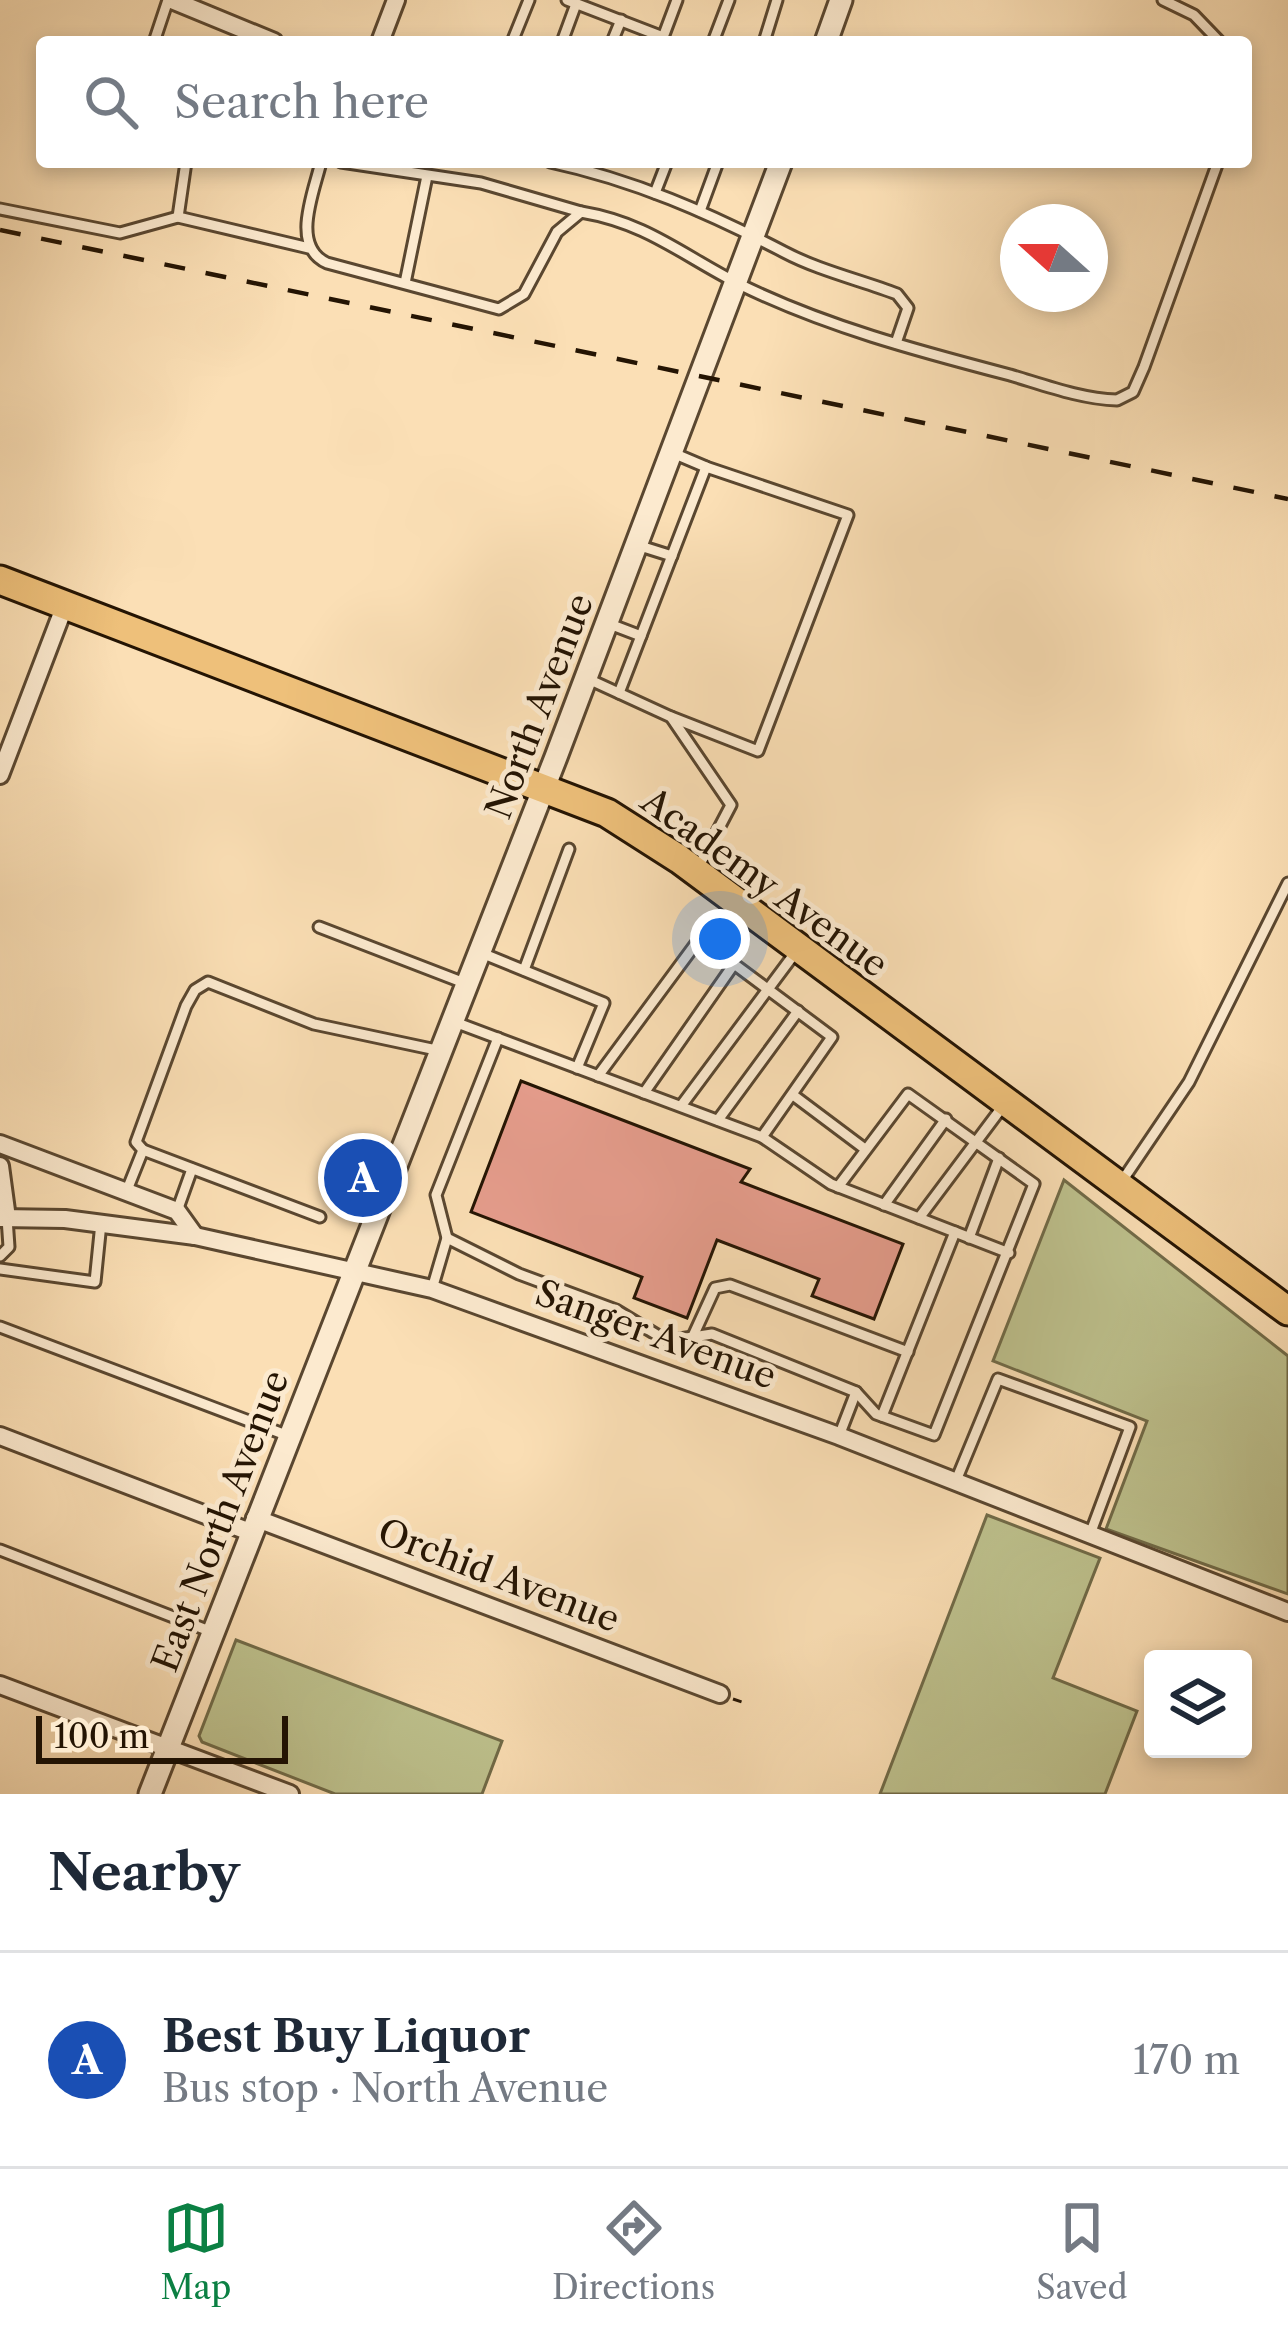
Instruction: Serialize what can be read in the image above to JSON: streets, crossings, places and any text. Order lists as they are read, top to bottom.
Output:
{
  "streets": {
    "main road": ["Academy Avenue"],
    "street": [
      "North Avenue",
      "Sanger Avenue",
      "East North Avenue",
      "Orchid Avenue"
    ]
  },
  "crossings": [
    ["North Avenue", "Academy Avenue"],
    ["North Avenue", "Sanger Avenue"],
    ["North Avenue", "East North Avenue"],
    ["Sanger Avenue", "East North Avenue"],
    ["East North Avenue", "Orchid Avenue"]
  ],
  "scale_bar": "100 m",
  "north": "left",
  "page": {
    "search": "Search here",
    "pins": "A",
    "scale": "100 m",
    "heading": "Nearby",
    "list": [
      {
        "mark": "A",
        "name": "Best Buy Liquor",
        "note": "Bus stop · North Avenue",
        "value": "170 m"
      }
    ],
    "nav": ["Map", "Directions", "Saved"]
  }
}
